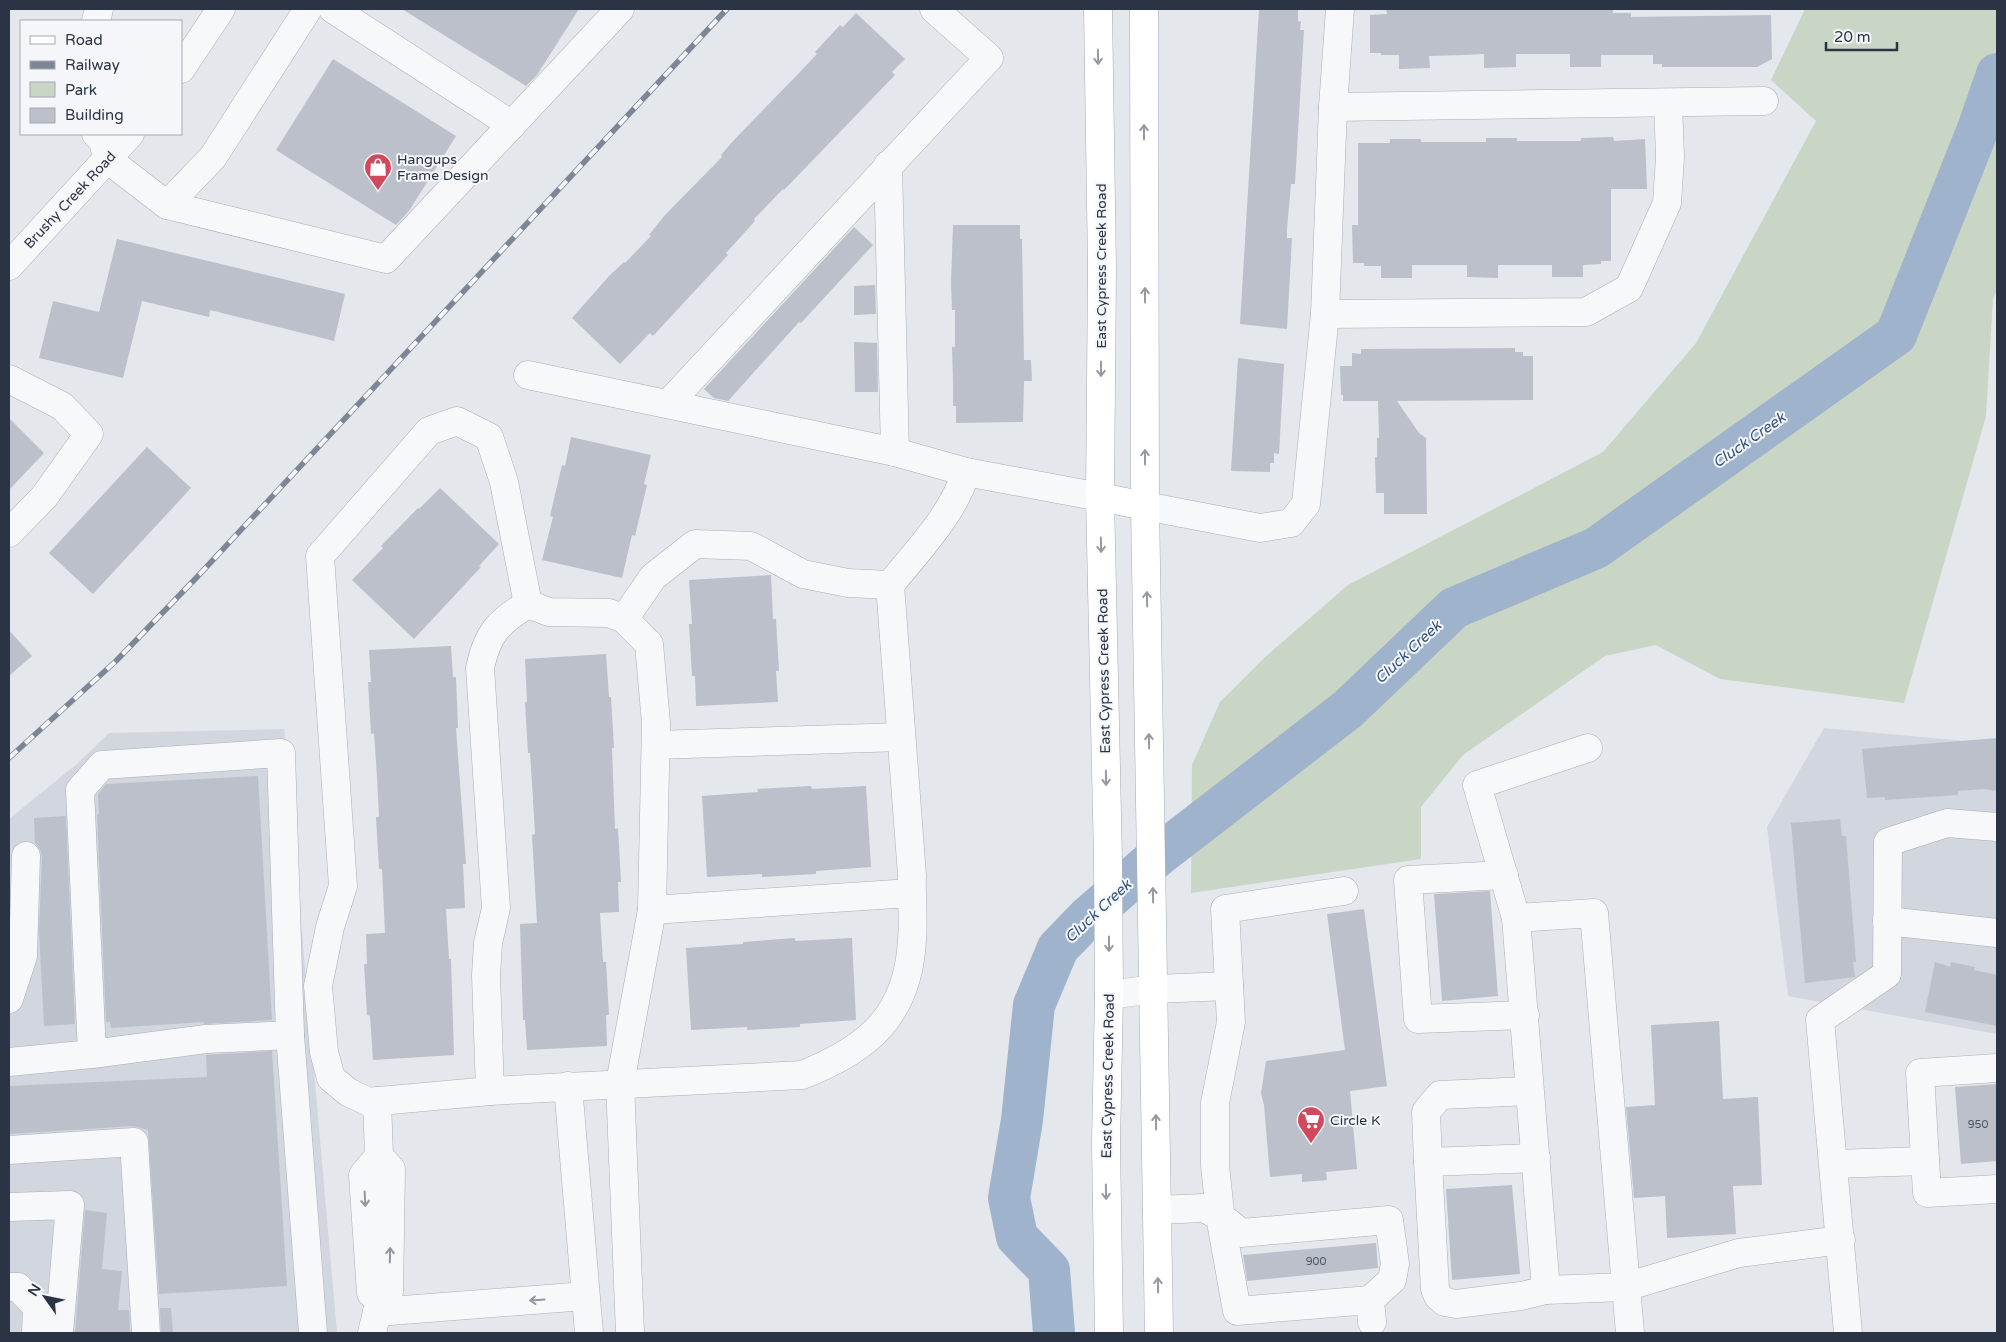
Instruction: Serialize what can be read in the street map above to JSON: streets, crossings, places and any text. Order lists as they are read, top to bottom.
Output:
{
  "streets": {
    "main road": ["East Cypress Creek Road"],
    "street": ["Brushy Creek Road"]
  },
  "water": ["Cluck Creek"],
  "places": {
    "shop": ["Hangups Frame Design"],
    "supermarket": ["Circle K"]
  },
  "house_numbers": ["950", "900"],
  "legend": [
    "Road",
    "Railway",
    "Park",
    "Building"
  ],
  "scale_bar": "20 m",
  "north": "top left"
}
